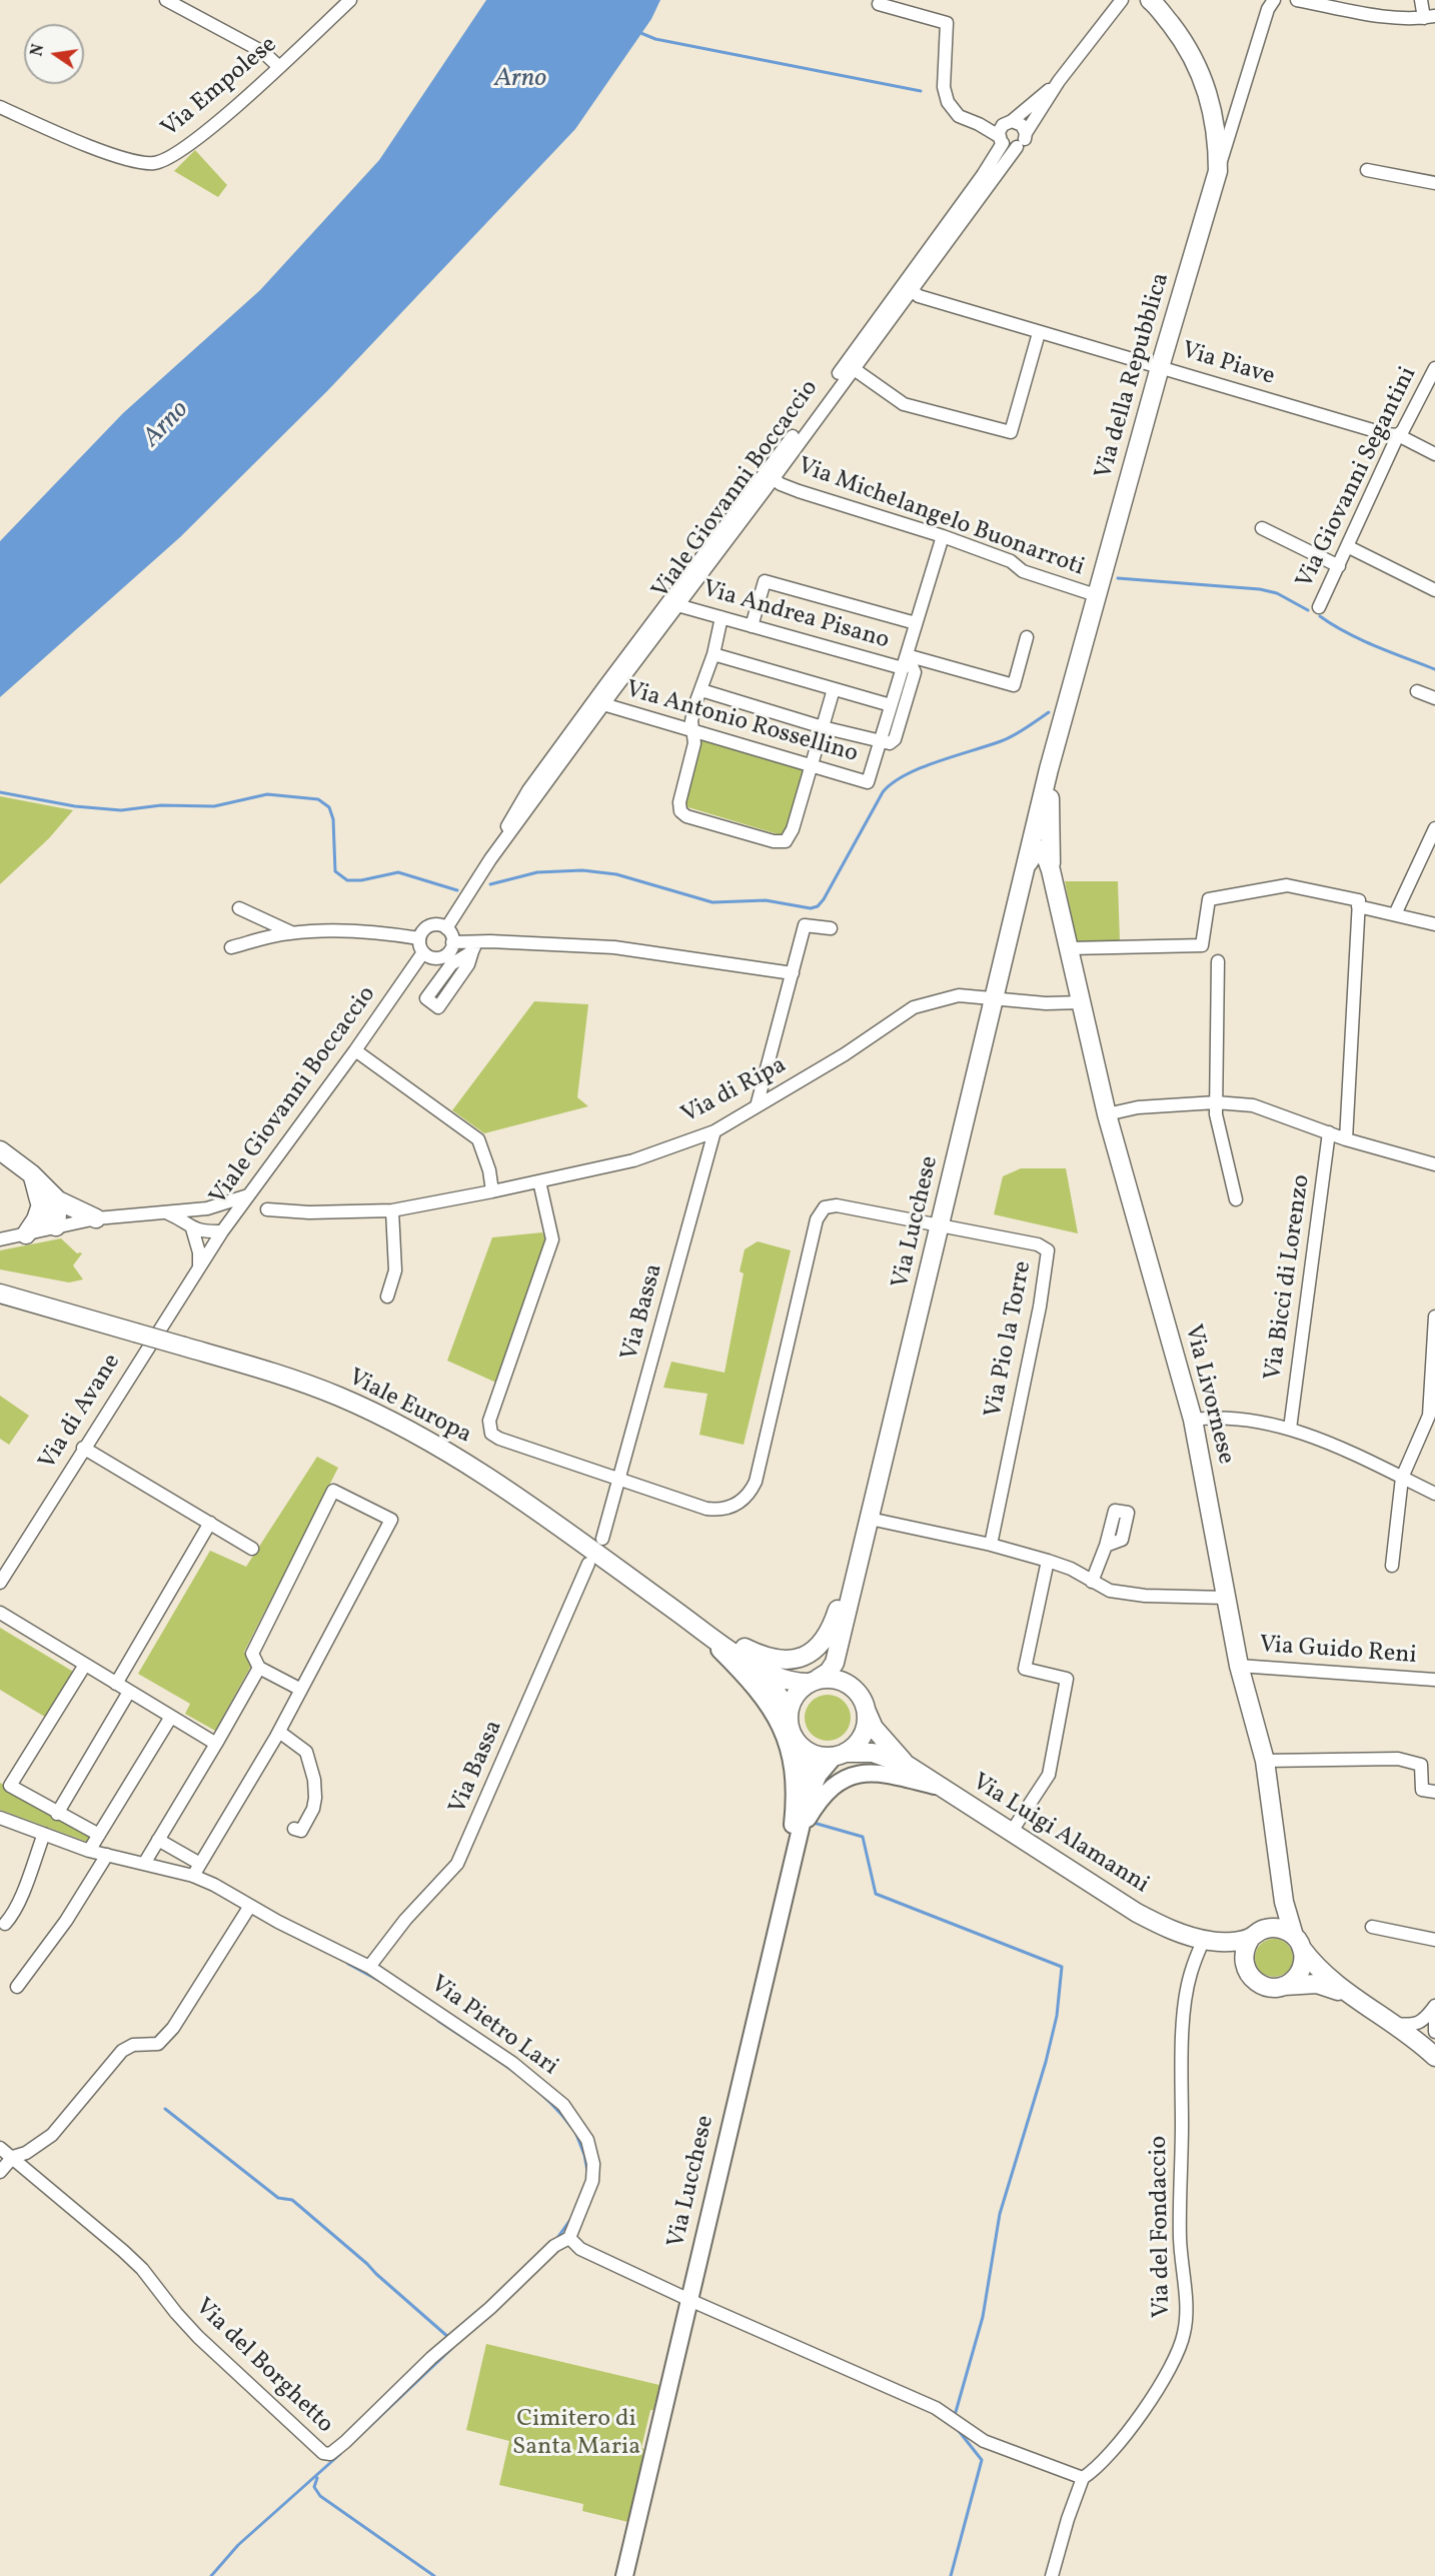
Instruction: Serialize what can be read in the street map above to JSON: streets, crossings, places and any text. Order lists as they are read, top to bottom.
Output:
{
  "streets": {
    "main road": [
      "Via della Repubblica",
      "Via Lucchese",
      "Via Livornese",
      "Viale Europa",
      "Via Luigi Alamanni"
    ],
    "street": [
      "Via Empolese",
      "Via Piave",
      "Via Giovanni Segantini",
      "Viale Giovanni Boccaccio",
      "Via Michelangelo Buonarroti",
      "Via Andrea Pisano",
      "Via Antonio Rossellino",
      "Via di Ripa",
      "Via Bicci di Lorenzo",
      "Via Bassa",
      "Via Pio la Torre",
      "Via di Avane",
      "Via Guido Reni",
      "Via Pietro Lari",
      "Via del Fondaccio",
      "Via del Borghetto"
    ]
  },
  "crossings": [
    ["Via Piave", "Via della Repubblica"],
    ["Via Piave", "Via Giovanni Segantini"],
    ["Via Piave", "Viale Giovanni Boccaccio"],
    ["Via della Repubblica", "Via Michelangelo Buonarroti"],
    ["Via della Repubblica", "Via Lucchese"],
    ["Via della Repubblica", "Via Livornese"],
    ["Viale Giovanni Boccaccio", "Via Michelangelo Buonarroti"],
    ["Viale Giovanni Boccaccio", "Via Andrea Pisano"],
    ["Viale Giovanni Boccaccio", "Via Antonio Rossellino"],
    ["Viale Giovanni Boccaccio", "Via di Avane"],
    ["Via di Ripa", "Via Lucchese"],
    ["Via di Ripa", "Via Bassa"],
    ["Via di Ripa", "Via Livornese"],
    ["Via Lucchese", "Via Pio la Torre"],
    ["Via Lucchese", "Via Livornese"],
    ["Via Lucchese", "Viale Europa"],
    ["Via Lucchese", "Via Luigi Alamanni"],
    ["Via Bassa", "Via Pio la Torre"],
    ["Via Bassa", "Via Pietro Lari"],
    ["Via Livornese", "Via Guido Reni"],
    ["Via Livornese", "Via Luigi Alamanni"],
    ["Viale Europa", "Via Luigi Alamanni"],
    ["Via Luigi Alamanni", "Via del Fondaccio"],
    ["Via Pietro Lari", "Via del Borghetto"]
  ],
  "water": ["Arno"],
  "parks": ["Cimitero di Santa Maria"],
  "north": "left"
}
